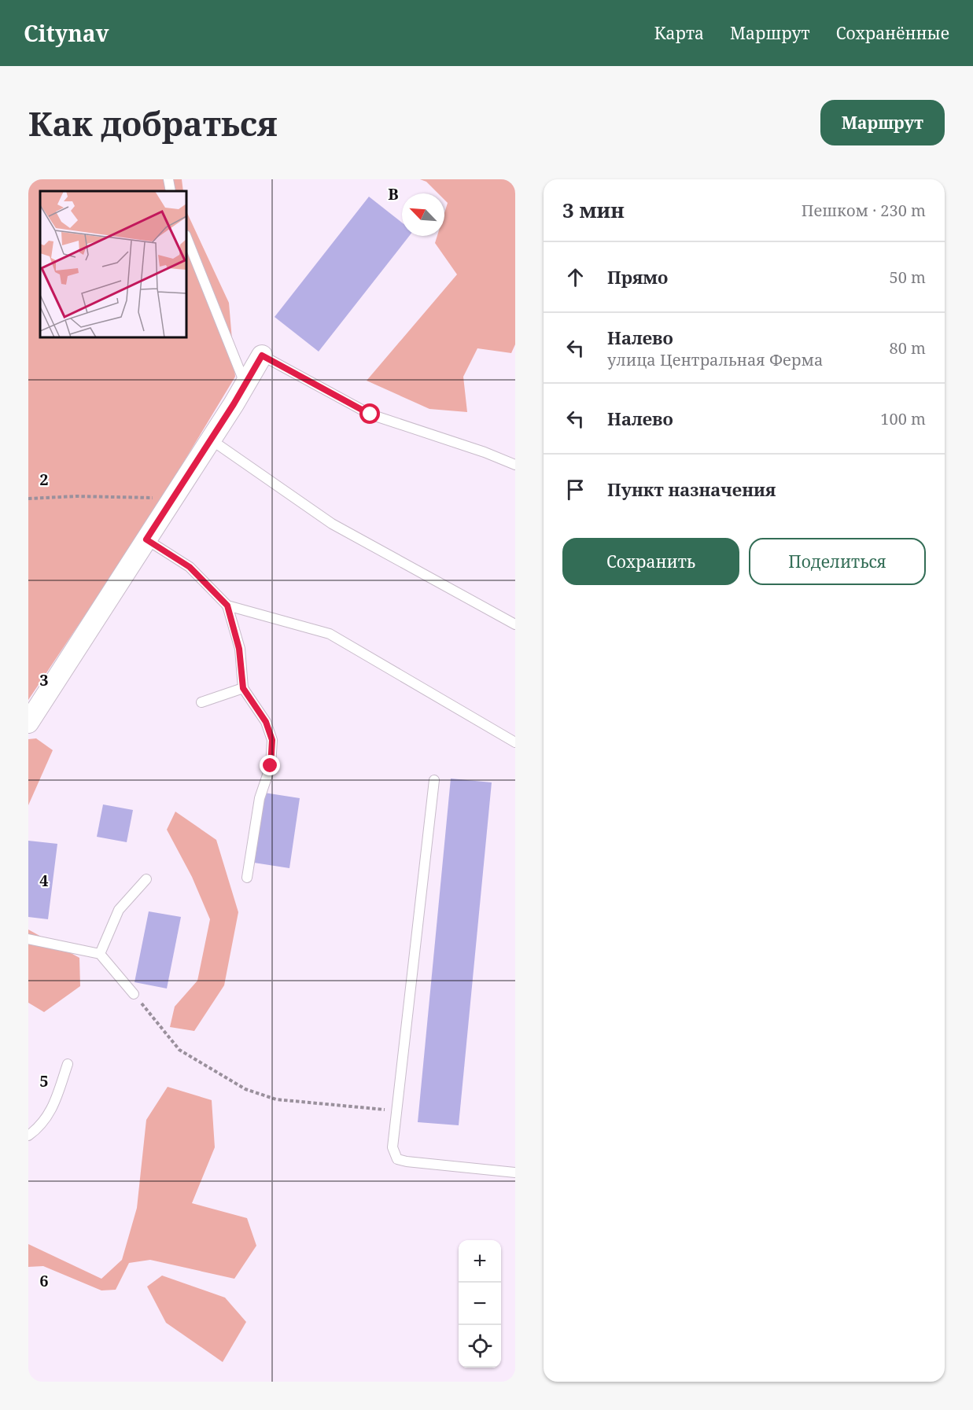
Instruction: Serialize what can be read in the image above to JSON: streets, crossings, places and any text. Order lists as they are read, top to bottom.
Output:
{
  "north": "top left",
  "page": {
    "header": "Citynav",
    "nav": ["Карта", "Маршрут", "Сохранённые"],
    "buttons": [
      "Маршрут",
      ["Сохранить", "Поделиться"]
    ],
    "title": "Как добраться",
    "heading": ["3 мин", "Пешком · 230 m"],
    "list": [
      ["Прямо", "50 m"],
      ["Налево", "улица Центральная Ферма", "80 m"],
      ["Налево", "100 m"],
      "Пункт назначения"
    ],
    "map_buttons": ["+", "−"]
  },
  "grid": {
    "columns": ["B"],
    "rows": [
      "2",
      "3",
      "4",
      "5",
      "6"
    ]
  }
}
